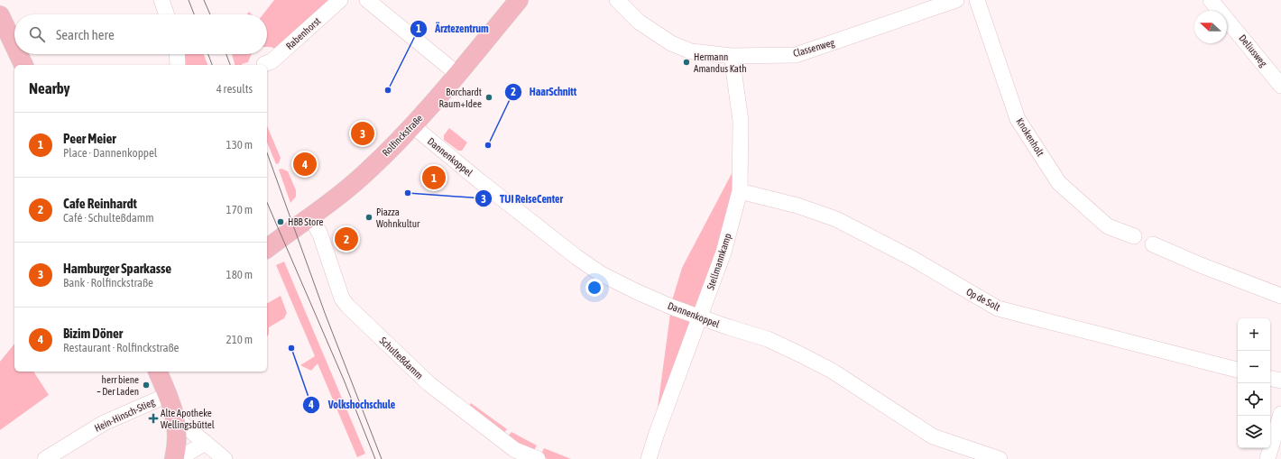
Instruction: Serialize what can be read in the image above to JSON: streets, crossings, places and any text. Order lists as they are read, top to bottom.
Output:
{
  "streets": {
    "main road": ["Rolfinckstraße"],
    "street": [
      "Rabenhorst",
      "Classenweg",
      "Deliusweg",
      "Knokenholt",
      "Dannenkoppel",
      "Stellmannkamp",
      "Op de Solt",
      "Schulteßdamm",
      "Hein-Hinsch-Stieg"
    ]
  },
  "crossings": [
    ["Classenweg", "Stellmannkamp"],
    ["Rolfinckstraße", "Dannenkoppel"],
    ["Rolfinckstraße", "Schulteßdamm"],
    ["Dannenkoppel", "Stellmannkamp"],
    ["Stellmannkamp", "Op de Solt"]
  ],
  "places": {
    "other": [
      "Hermann Amandus Kath",
      "Ärztezentrum",
      "Borchardt Raum+Idee",
      "HaarSchnitt",
      "TUI ReiseCenter",
      "Piazza Wohnkultur",
      "HBB Store",
      "Volkshochschule",
      "herr biene – Der Laden"
    ],
    "health": ["Alte Apotheke Wellingsbüttel"]
  },
  "north": "left",
  "page": {
    "search": "Search here",
    "heading": ["Nearby", "4 results"],
    "list": [
      {
        "mark": "1",
        "name": "Peer Meier",
        "note": "Place · Dannenkoppel",
        "value": "130 m"
      },
      {
        "mark": "2",
        "name": "Cafe Reinhardt",
        "note": "Café · Schulteßdamm",
        "value": "170 m"
      },
      {
        "mark": "3",
        "name": "Hamburger Sparkasse",
        "note": "Bank · Rolfinckstraße",
        "value": "180 m"
      },
      {
        "mark": "4",
        "name": "Bizim Döner",
        "note": "Restaurant · Rolfinckstraße",
        "value": "210 m"
      }
    ],
    "pins": [
      "3",
      "4",
      "1",
      "2"
    ],
    "map_buttons": ["+", "−"]
  }
}
